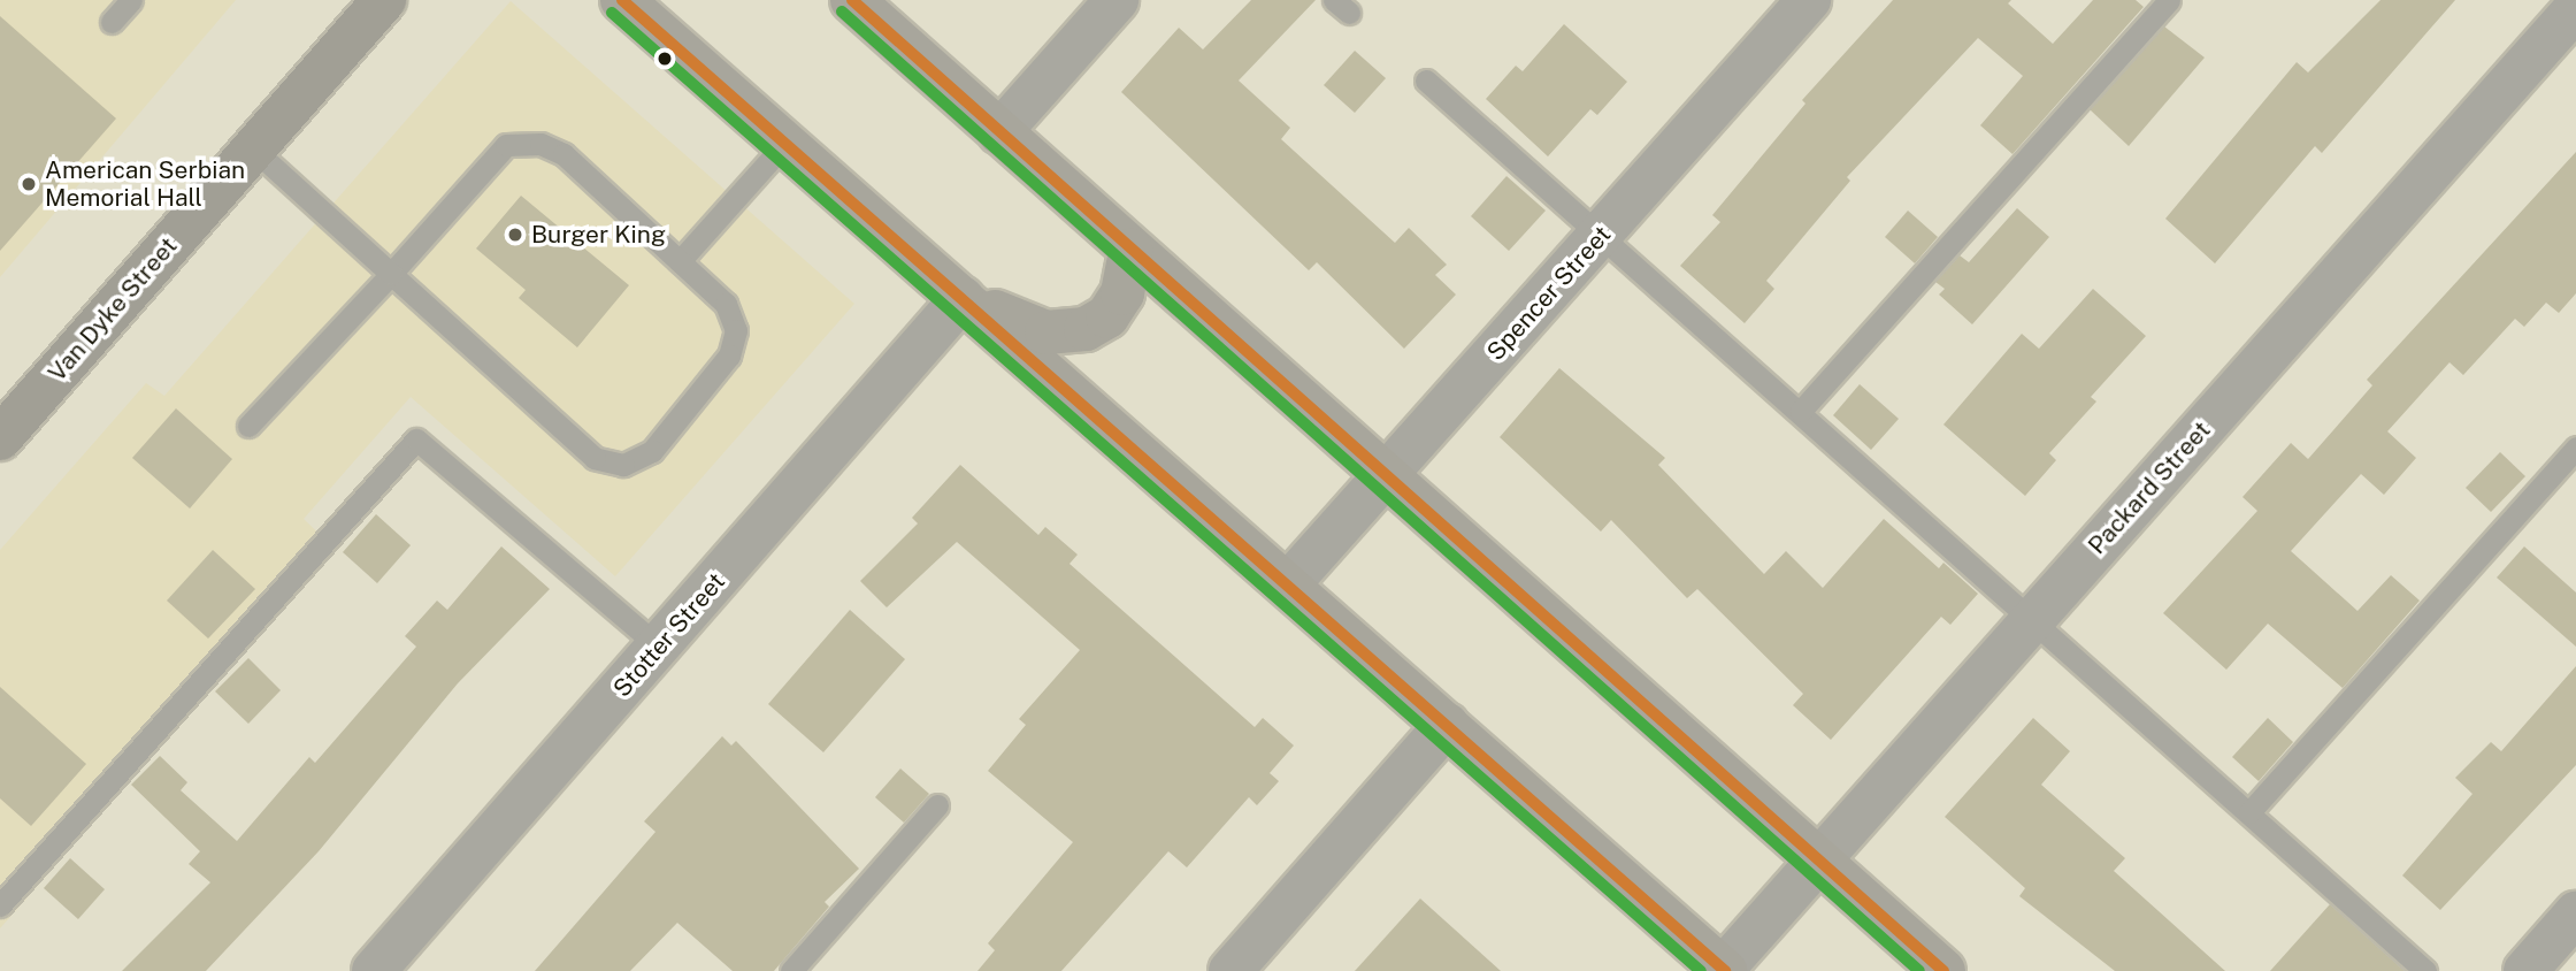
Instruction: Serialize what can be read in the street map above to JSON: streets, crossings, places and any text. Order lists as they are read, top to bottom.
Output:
{
  "streets": {
    "main road": ["Van Dyke Street"],
    "street": ["Spencer Street", "Packard Street", "Stotter Street"]
  },
  "places": ["American Serbian Memorial Hall", "Burger King"]
}
